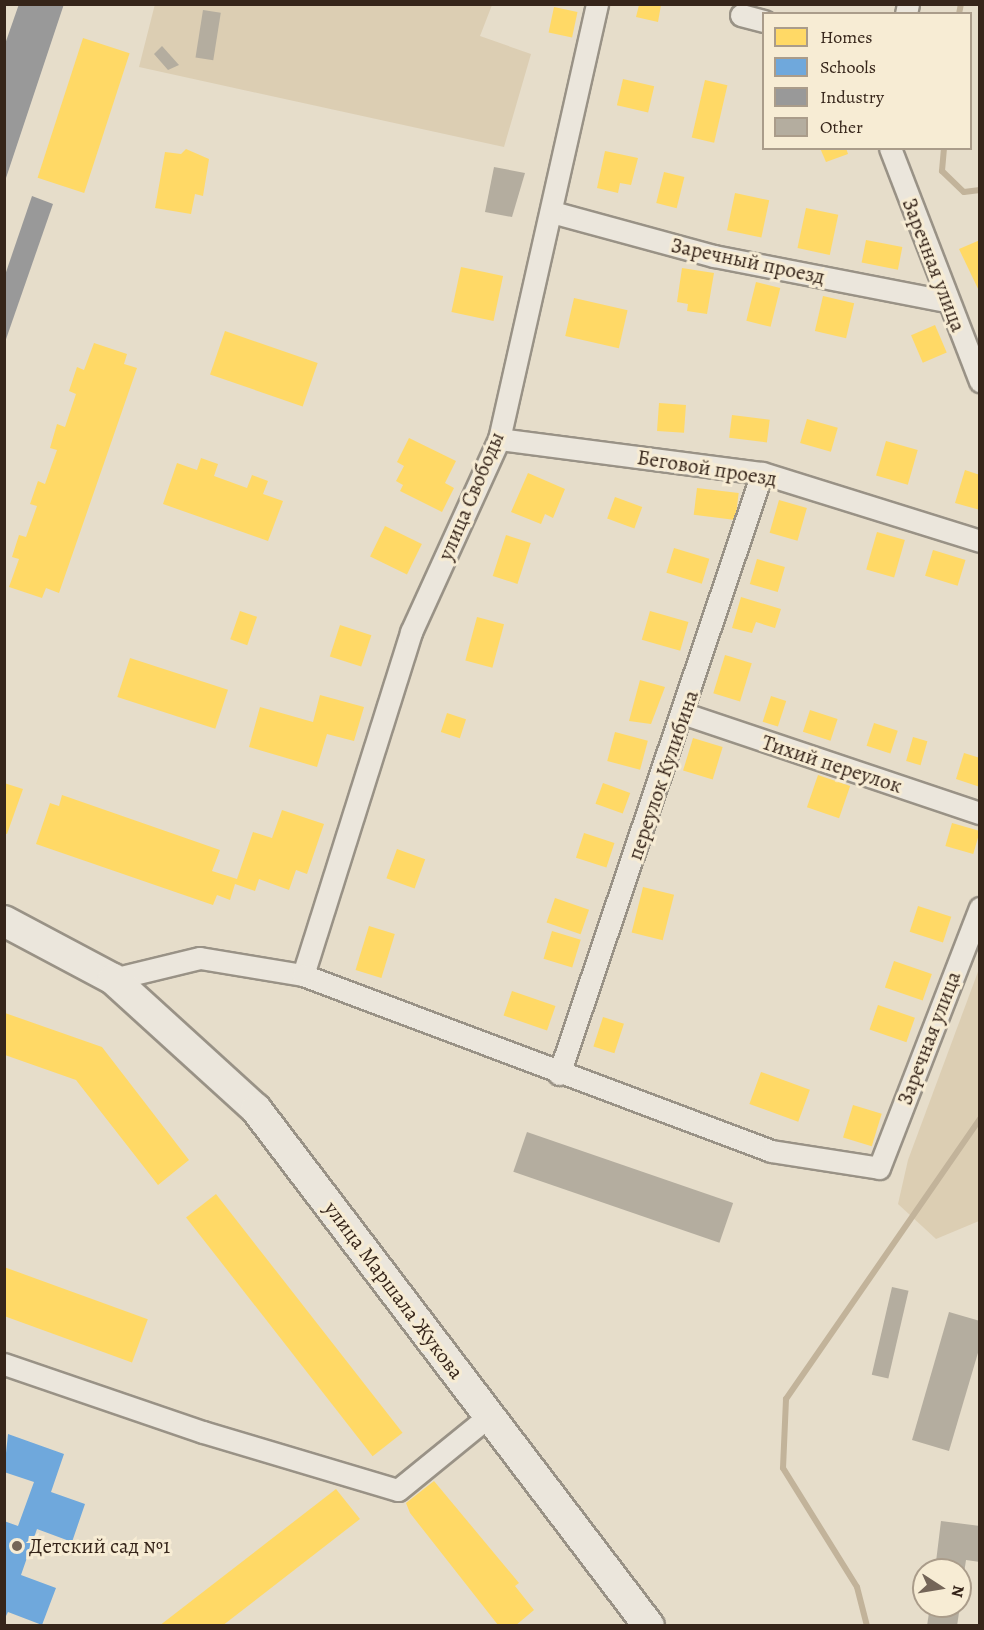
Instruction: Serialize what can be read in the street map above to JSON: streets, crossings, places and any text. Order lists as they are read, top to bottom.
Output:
{
  "streets": {
    "street": [
      "Заречный проезд",
      "Заречная улица",
      "Беговой проезд",
      "улица Свободы",
      "Тихий переулок",
      "переулок Кулибина",
      "улица Маршала Жукова"
    ]
  },
  "crossings": [
    ["Заречный проезд", "Заречная улица"],
    ["Заречный проезд", "улица Свободы"],
    ["Заречная улица", "переулок Кулибина"],
    ["Беговой проезд", "улица Свободы"],
    ["Беговой проезд", "переулок Кулибина"],
    ["Тихий переулок", "переулок Кулибина"]
  ],
  "places": ["Детский сад №1"],
  "legend": [
    "Homes",
    "Schools",
    "Industry",
    "Other"
  ],
  "north": "right"
}
